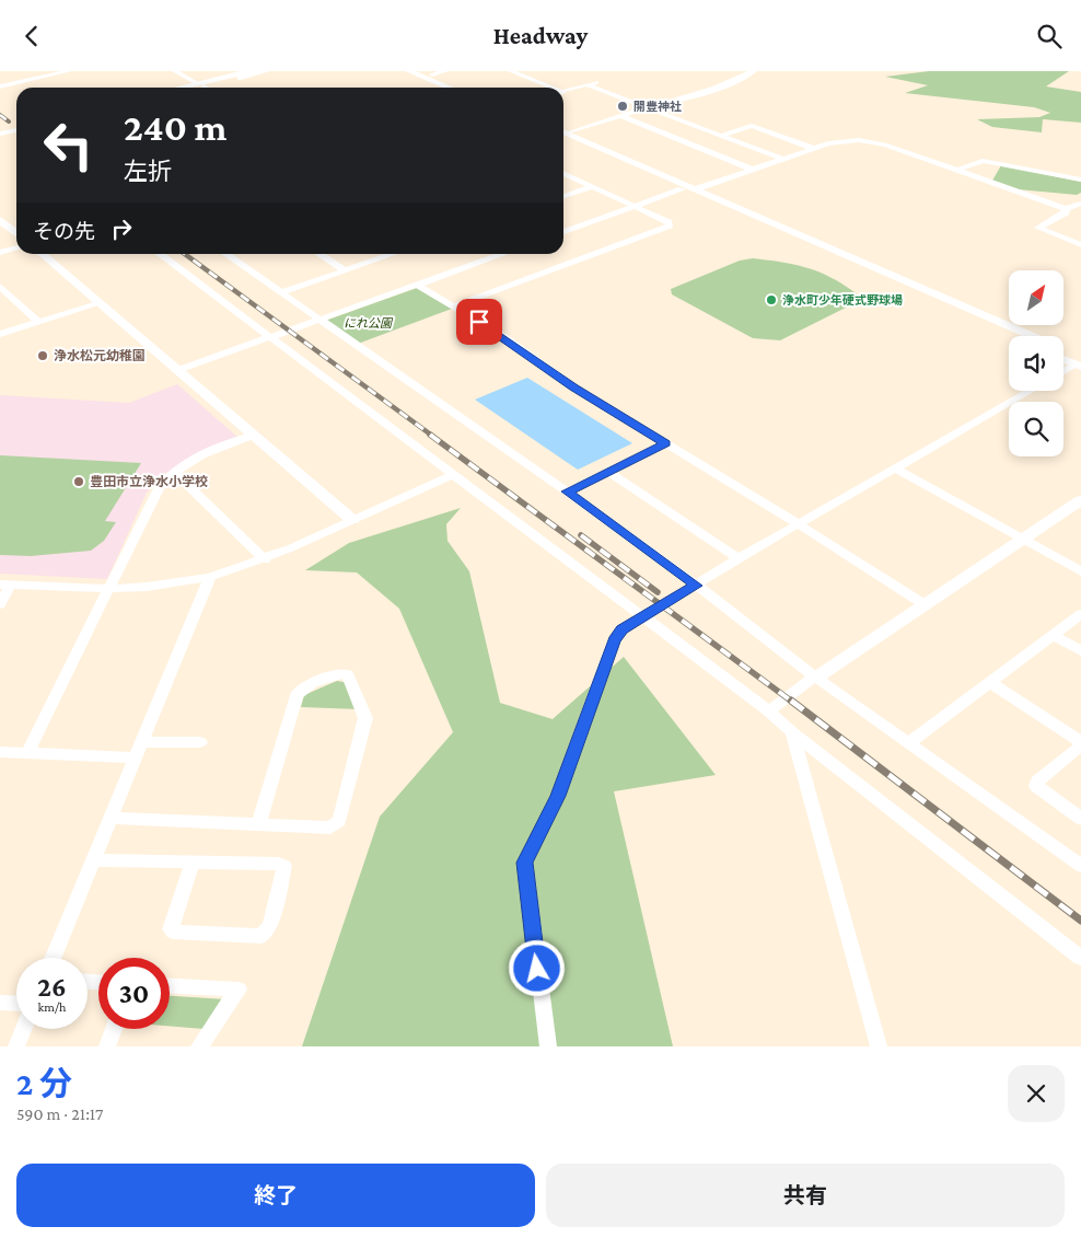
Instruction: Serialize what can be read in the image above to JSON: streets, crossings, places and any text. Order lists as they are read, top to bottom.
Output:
{
  "parks": ["にれ公園"],
  "places": [
    "開豊神社",
    "浄水町少年硬式野球場",
    "浄水松元幼稚園",
    "豊田市立浄水小学校"
  ],
  "north": "top right",
  "page": {
    "header": "Headway",
    "turn": ["240 m", "左折"],
    "then": "その先",
    "speed": "26 km/h",
    "limit": "30",
    "heading": ["2 分", "590 m · 21:17"],
    "buttons": ["終了", "共有"]
  }
}
